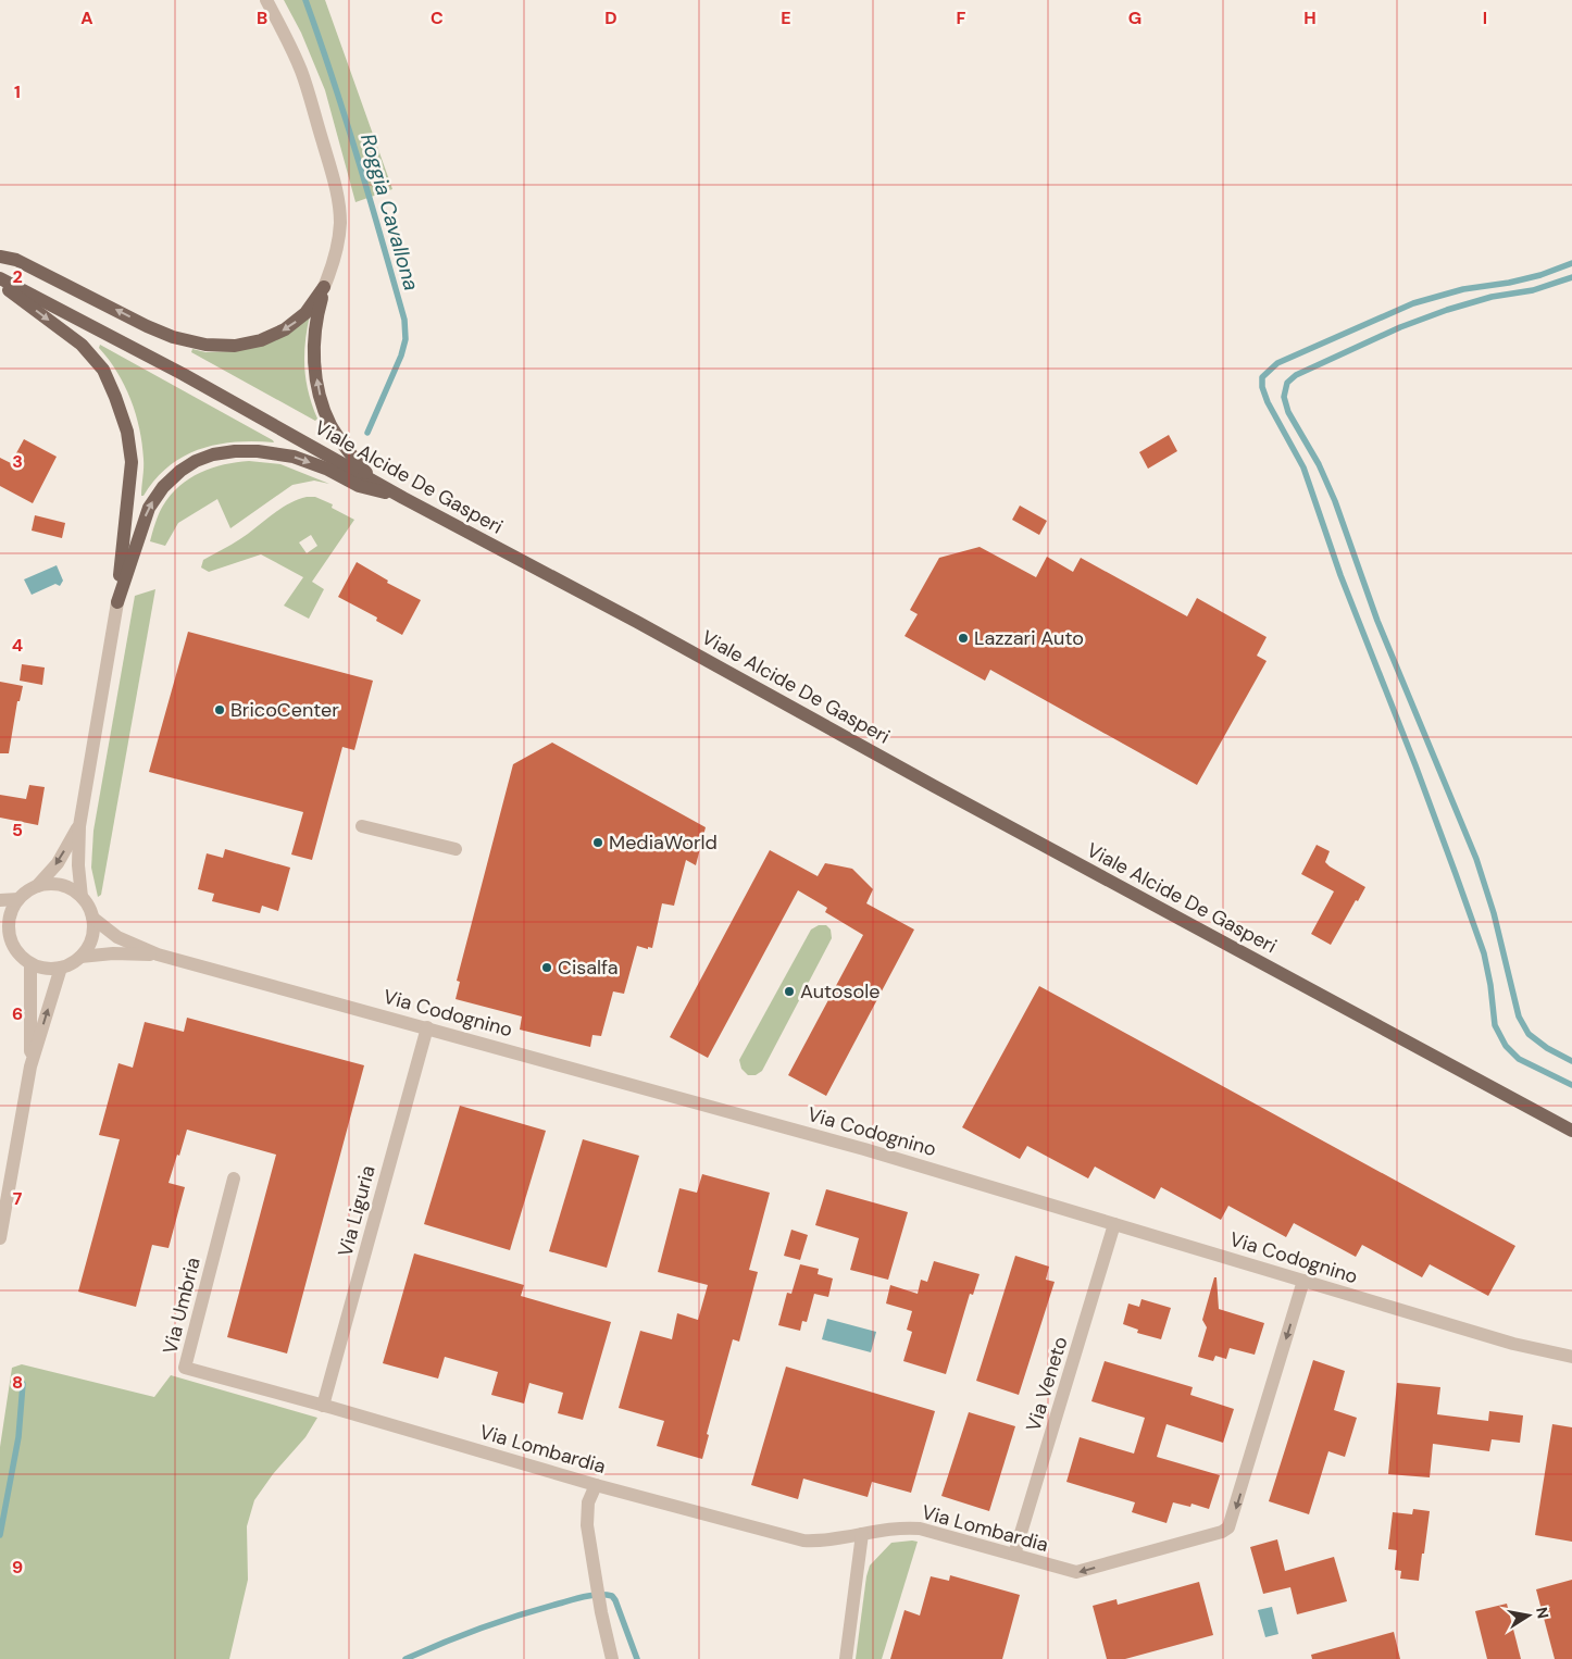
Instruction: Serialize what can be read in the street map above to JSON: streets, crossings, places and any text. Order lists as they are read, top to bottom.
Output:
{
  "streets": {
    "main road": ["Viale Alcide De Gasperi"],
    "street": [
      "Via Codognino",
      "Via Liguria",
      "Via Umbria",
      "Via Veneto",
      "Via Lombardia"
    ]
  },
  "crossings": [
    ["Via Codognino", "Via Liguria"],
    ["Via Codognino", "Via Veneto"],
    ["Via Codognino", "Via Lombardia"],
    ["Via Liguria", "Via Umbria"],
    ["Via Liguria", "Via Lombardia"],
    ["Via Umbria", "Via Lombardia"],
    ["Via Veneto", "Via Lombardia"]
  ],
  "water": ["Roggia Cavallona"],
  "places": [
    "Lazzari Auto",
    "BricoCenter",
    "MediaWorld",
    "Cisalfa",
    "Autosole"
  ],
  "north": "right",
  "grid": {
    "columns": [
      "A",
      "B",
      "C",
      "D",
      "E",
      "F",
      "G",
      "H",
      "I"
    ],
    "rows": [
      "1",
      "2",
      "3",
      "4",
      "5",
      "6",
      "7",
      "8",
      "9"
    ]
  }
}
